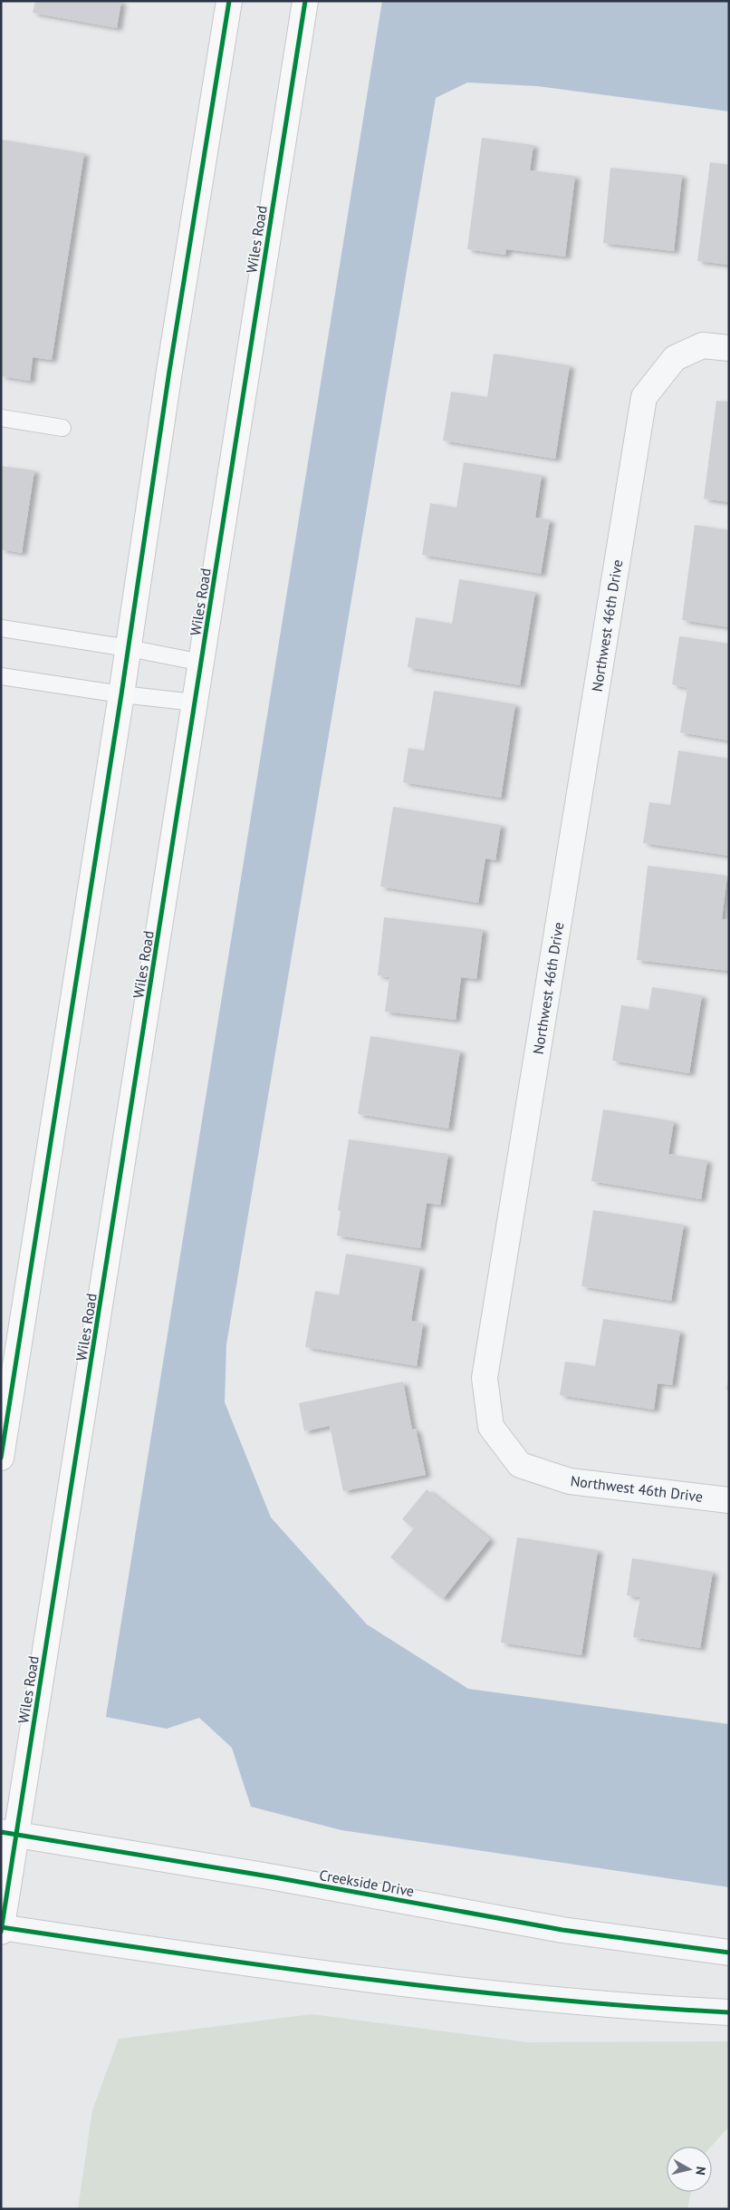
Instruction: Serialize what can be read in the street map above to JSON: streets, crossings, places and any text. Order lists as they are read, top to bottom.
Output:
{
  "streets": {
    "main road": ["Wiles Road"],
    "street": ["Northwest 46th Drive", "Creekside Drive"]
  },
  "crossings": [
    ["Wiles Road", "Creekside Drive"]
  ],
  "north": "right"
}
